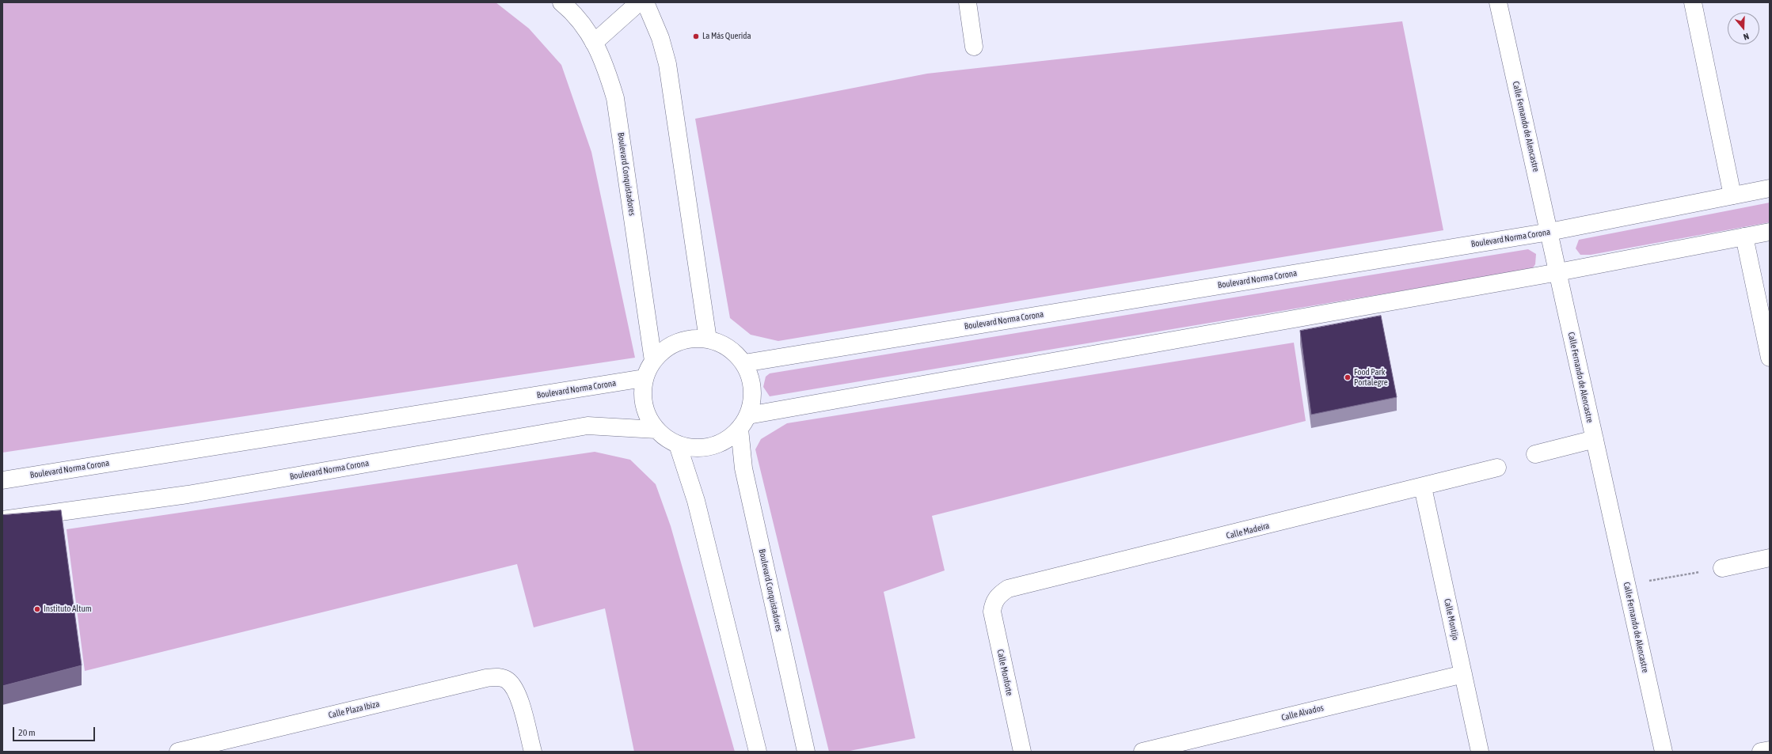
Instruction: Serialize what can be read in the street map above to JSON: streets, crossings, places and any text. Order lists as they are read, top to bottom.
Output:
{
  "streets": {
    "street": [
      "Calle Fernando de Alencastre",
      "Boulevard Conquistadores",
      "Boulevard Norma Corona",
      "Calle Madeira",
      "Calle Montijo",
      "Calle Monforte",
      "Calle Plaza Ibiza",
      "Calle Alvados"
    ]
  },
  "crossings": [
    ["Calle Fernando de Alencastre", "Boulevard Norma Corona"],
    ["Boulevard Conquistadores", "Boulevard Norma Corona"],
    ["Calle Madeira", "Calle Montijo"],
    ["Calle Madeira", "Calle Monforte"],
    ["Calle Montijo", "Calle Alvados"]
  ],
  "places": ["La Más Querida", "Food Park Portalegre", "Instituto Altum"],
  "scale_bar": "20 m",
  "north": "bottom"
}
